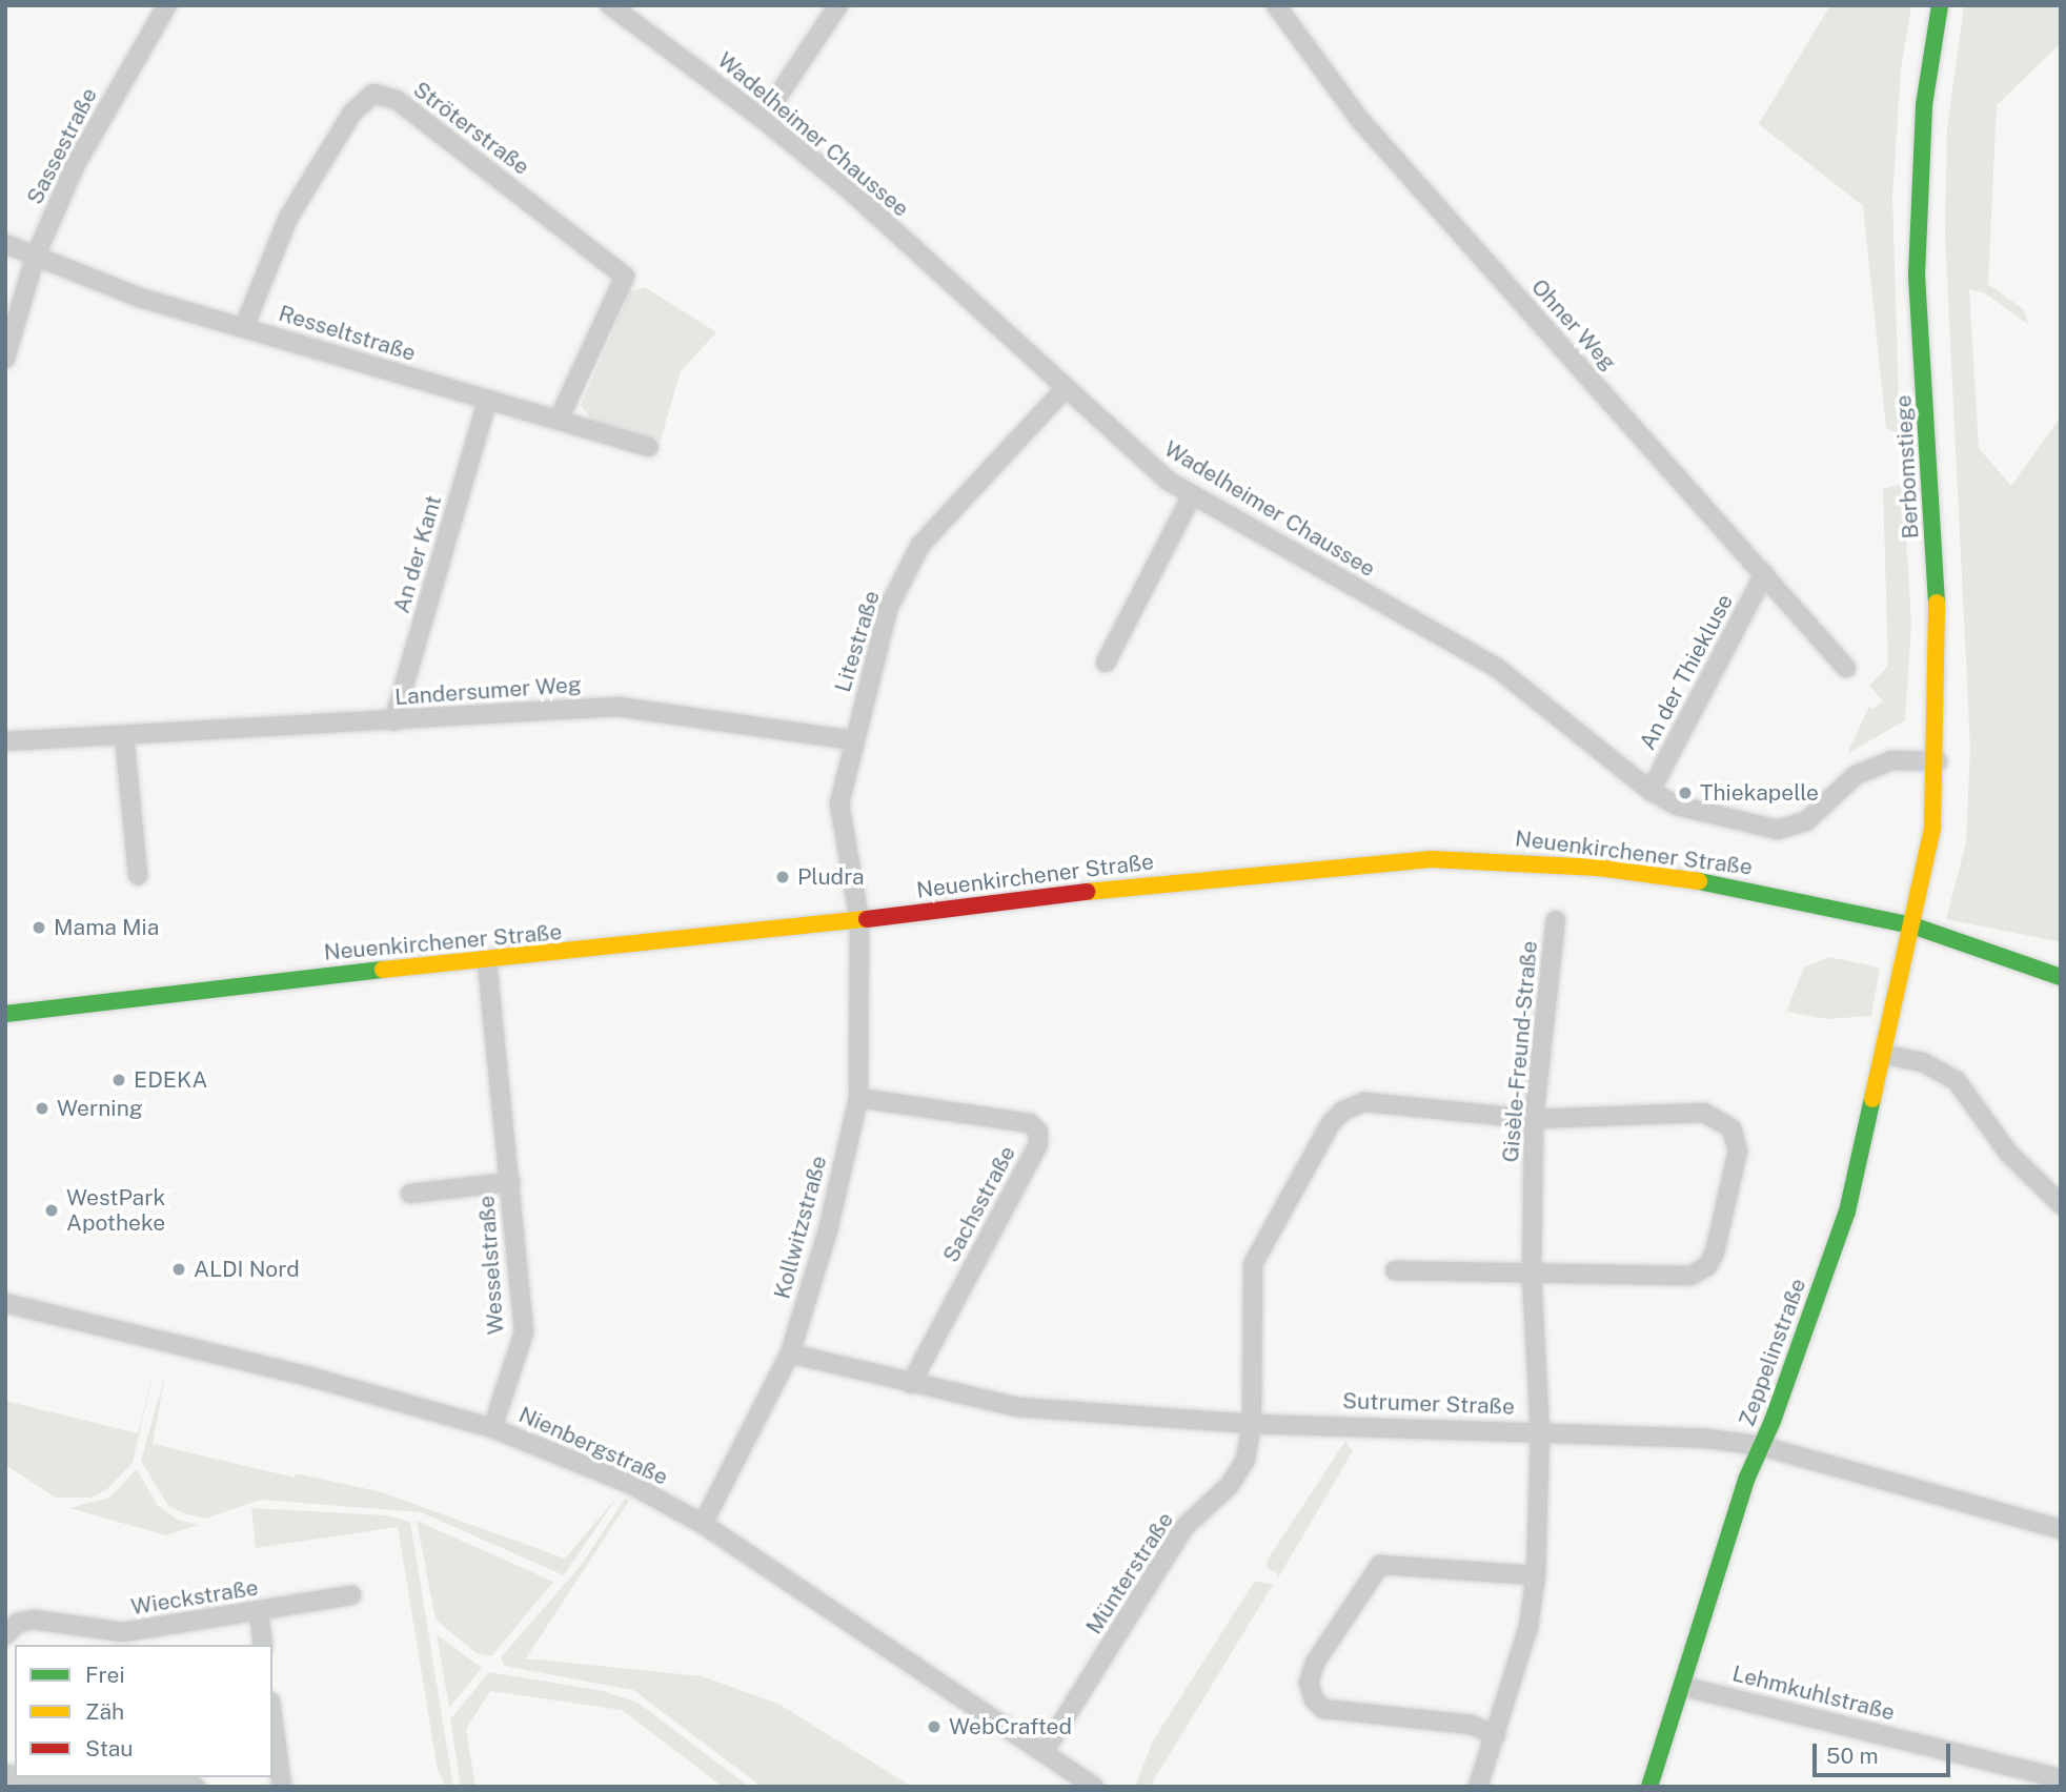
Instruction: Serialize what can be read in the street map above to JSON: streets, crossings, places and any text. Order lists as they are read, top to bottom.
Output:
{
  "streets": {
    "street": [
      "Ströterstraße",
      "Wadelheimer Chaussee",
      "Sassestraße",
      "Ohner Weg",
      "Resseltstraße",
      "Berbomstiege",
      "An der Kant",
      "Litestraße",
      "An der Thiekluse",
      "Landersumer Weg",
      "Neuenkirchener Straße",
      "Gisèle-Freund-Straße",
      "Sachsstraße",
      "Kollwitzstraße",
      "Wesselstraße",
      "Zeppelinstraße",
      "Sutrumer Straße",
      "Nienbergstraße",
      "Münterstraße",
      "Wieckstraße",
      "Lehmkuhlstraße"
    ]
  },
  "crossings": [
    ["Ströterstraße", "Resseltstraße"],
    ["Wadelheimer Chaussee", "Berbomstiege"],
    ["Wadelheimer Chaussee", "Litestraße"],
    ["Wadelheimer Chaussee", "An der Thiekluse"],
    ["Sassestraße", "Resseltstraße"],
    ["Ohner Weg", "An der Thiekluse"],
    ["Resseltstraße", "An der Kant"],
    ["Berbomstiege", "Neuenkirchener Straße"],
    ["Berbomstiege", "Zeppelinstraße"],
    ["An der Kant", "Landersumer Weg"],
    ["Litestraße", "Landersumer Weg"],
    ["Litestraße", "Neuenkirchener Straße"],
    ["Litestraße", "Kollwitzstraße"],
    ["Neuenkirchener Straße", "Kollwitzstraße"],
    ["Neuenkirchener Straße", "Wesselstraße"],
    ["Neuenkirchener Straße", "Zeppelinstraße"],
    ["Gisèle-Freund-Straße", "Sutrumer Straße"],
    ["Gisèle-Freund-Straße", "Münterstraße"],
    ["Sachsstraße", "Kollwitzstraße"],
    ["Sachsstraße", "Sutrumer Straße"],
    ["Kollwitzstraße", "Sutrumer Straße"],
    ["Kollwitzstraße", "Nienbergstraße"],
    ["Wesselstraße", "Nienbergstraße"],
    ["Zeppelinstraße", "Sutrumer Straße"],
    ["Zeppelinstraße", "Lehmkuhlstraße"],
    ["Sutrumer Straße", "Münterstraße"],
    ["Nienbergstraße", "Münterstraße"]
  ],
  "places": [
    "Thiekapelle",
    "Pludra",
    "Mama Mia",
    "EDEKA",
    "Werning",
    "WestPark Apotheke",
    "ALDI Nord",
    "WebCrafted"
  ],
  "legend": ["Frei", "Zäh", "Stau"],
  "scale_bar": "50 m"
}
